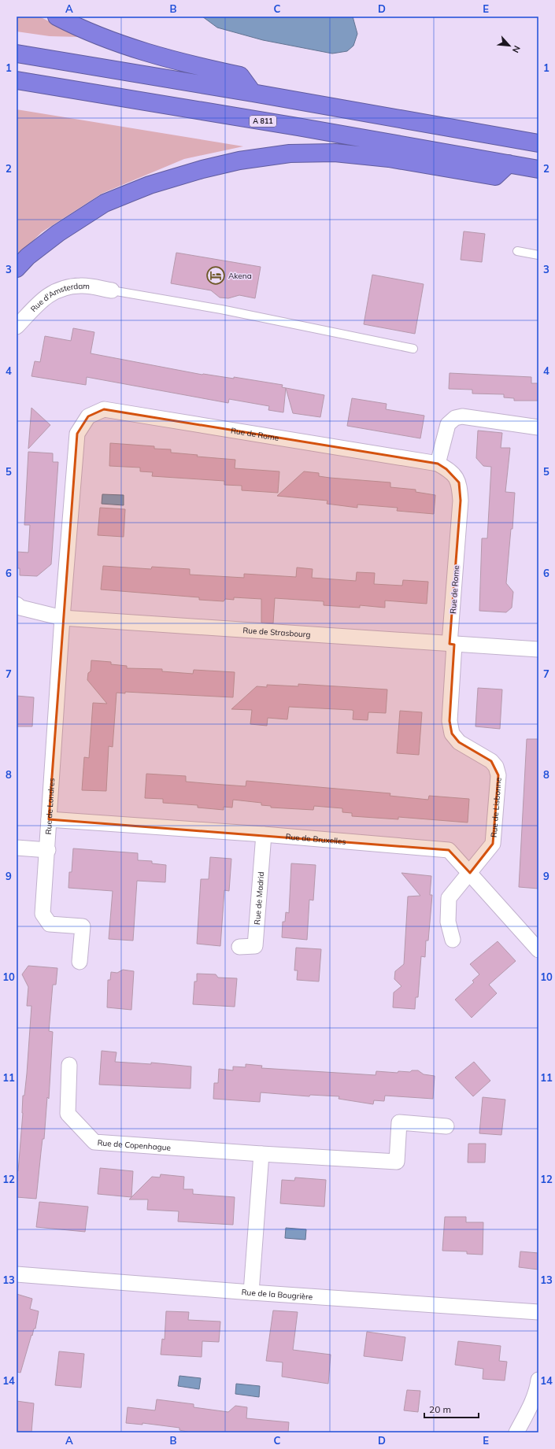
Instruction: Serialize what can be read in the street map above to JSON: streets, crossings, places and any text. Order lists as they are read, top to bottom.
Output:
{
  "streets": {
    "highway": ["A 811"],
    "street": [
      "Rue d'Amsterdam",
      "Rue de Rome",
      "Rue de Strasbourg",
      "Rue de Londres",
      "Rue de Lisbonne",
      "Rue de Bruxelles",
      "Rue de Madrid",
      "Rue de Copenhague",
      "Rue de la Bougrière"
    ]
  },
  "crossings": [
    ["Rue de Rome", "Rue de Strasbourg"],
    ["Rue de Rome", "Rue de Londres"],
    ["Rue de Rome", "Rue de Lisbonne"],
    ["Rue de Strasbourg", "Rue de Londres"],
    ["Rue de Strasbourg", "Rue de Lisbonne"],
    ["Rue de Londres", "Rue de Bruxelles"],
    ["Rue de Lisbonne", "Rue de Bruxelles"],
    ["Rue de Bruxelles", "Rue de Madrid"]
  ],
  "places": {
    "hotel": ["Akena"]
  },
  "scale_bar": "20 m",
  "north": "bottom right",
  "grid": {
    "columns": [
      "A",
      "B",
      "C",
      "D",
      "E"
    ],
    "rows": [
      "1",
      "2",
      "3",
      "4",
      "5",
      "6",
      "7",
      "8",
      "9",
      "10",
      "11",
      "12",
      "13",
      "14"
    ]
  }
}
